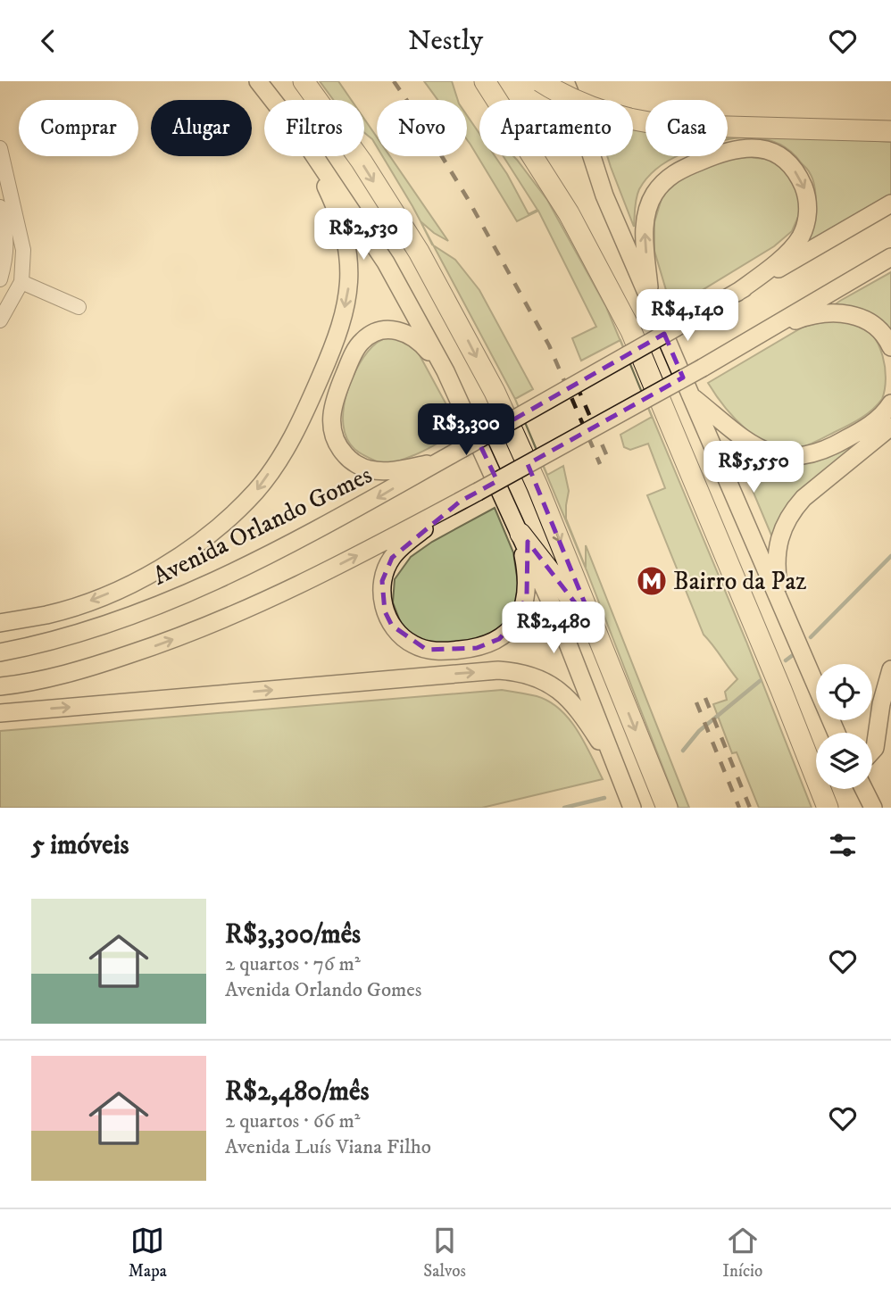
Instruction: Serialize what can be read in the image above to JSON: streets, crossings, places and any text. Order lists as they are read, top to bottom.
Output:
{
  "streets": {
    "main road": ["Avenida Orlando Gomes"]
  },
  "places": {
    "metro station": ["Bairro da Paz"]
  },
  "page": {
    "header": "Nestly",
    "chip": [
      "Comprar",
      "Alugar",
      "Filtros",
      "Novo",
      "Apartamento",
      "Casa"
    ],
    "price": [
      "R$2,530",
      "R$4,140",
      "R$3,300",
      "R$5,550",
      "R$2,480"
    ],
    "heading": "5 imóveis",
    "list": [
      {
        "name": "R$3,300/mês",
        "note": "2 quartos · 76 m² · Avenida Orlando Gomes"
      },
      {
        "name": "R$2,480/mês",
        "note": "2 quartos · 66 m² · Avenida Luís Viana Filho"
      }
    ],
    "tabs": ["Mapa", "Salvos", "Início"]
  }
}
